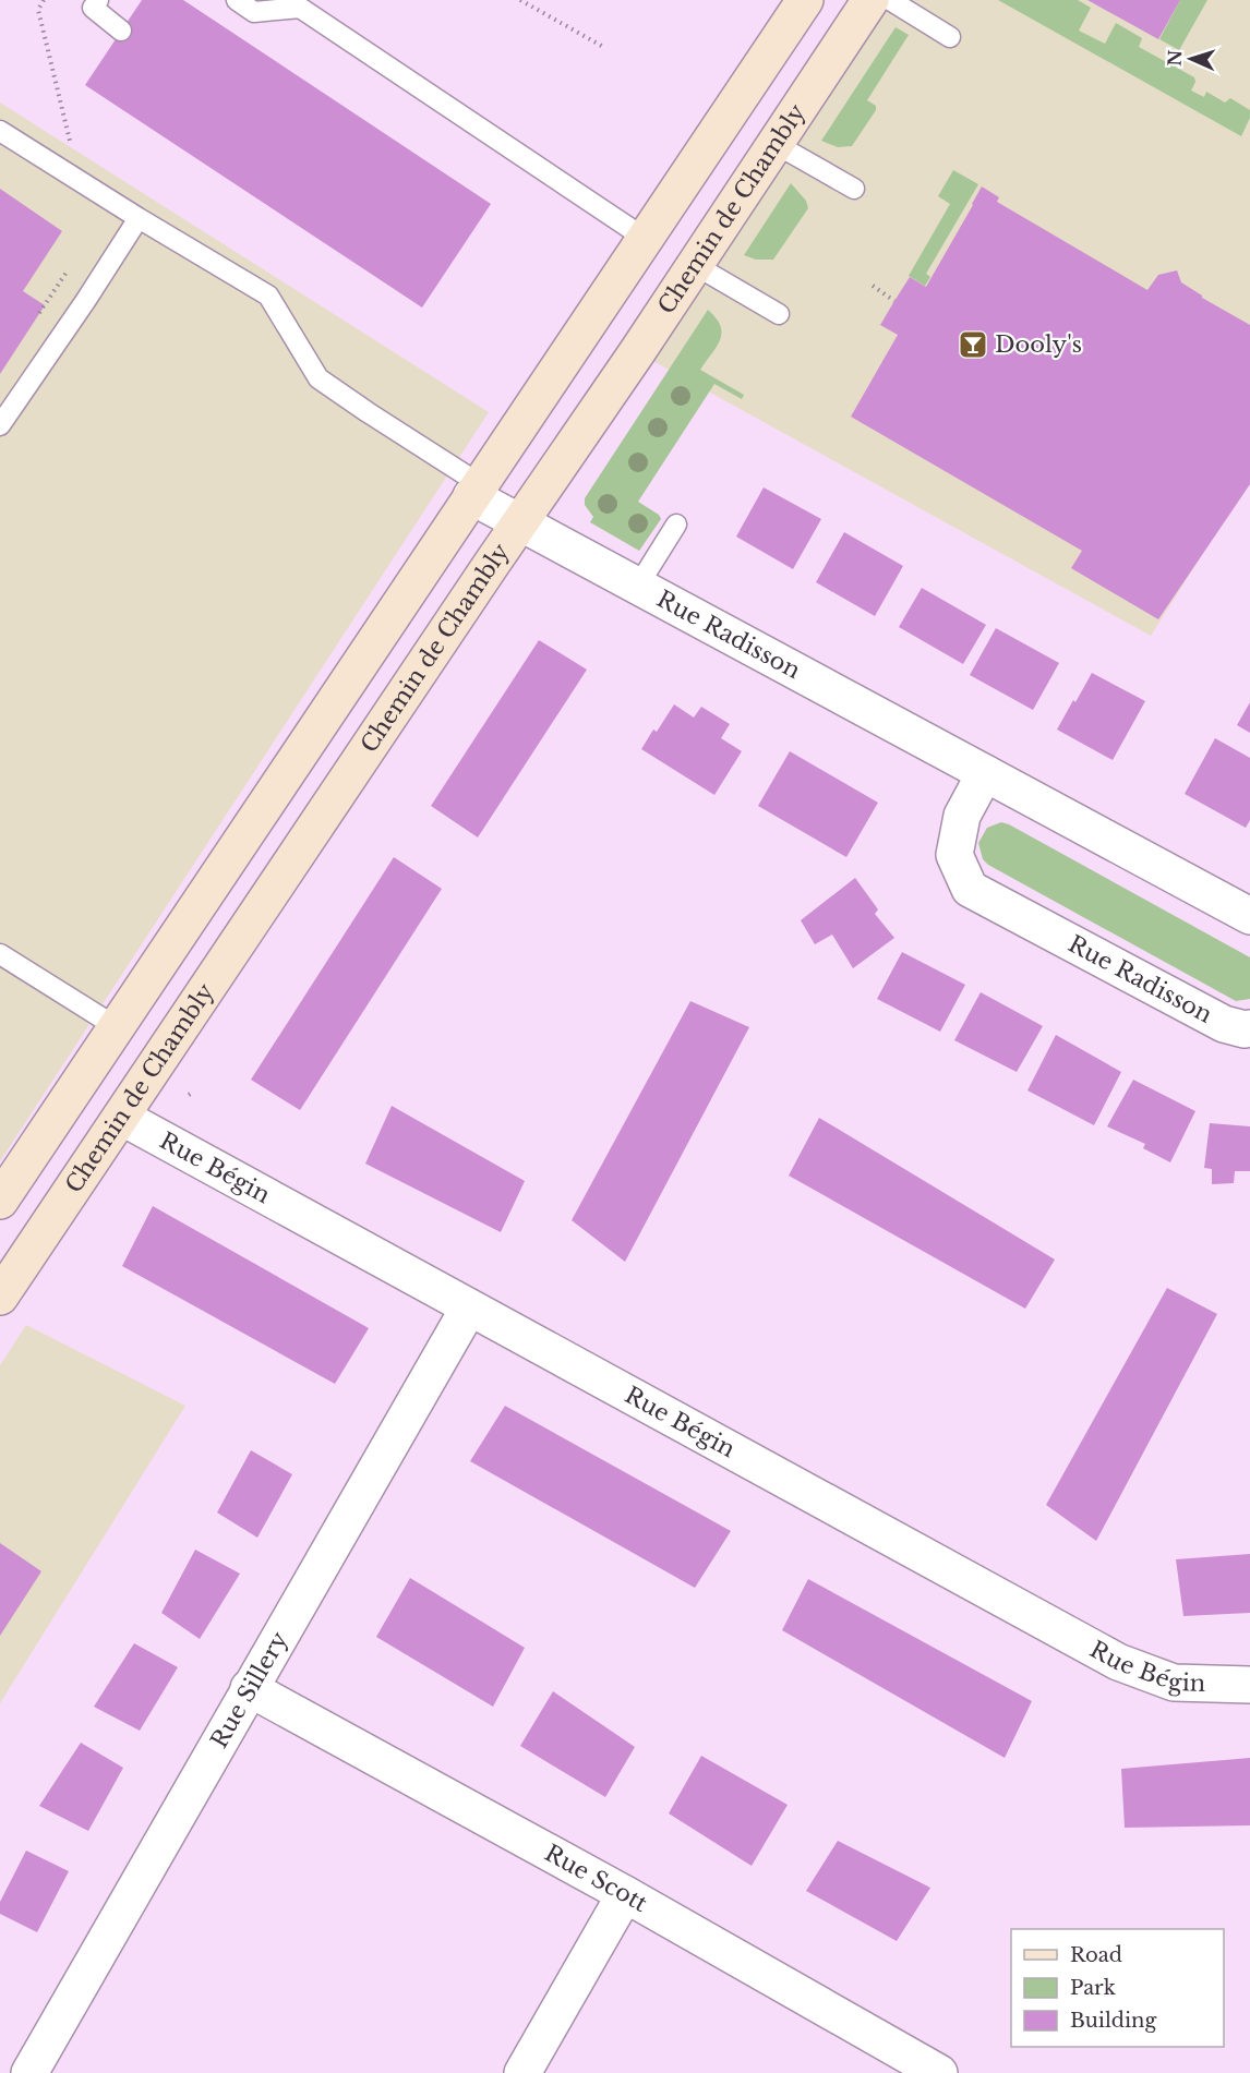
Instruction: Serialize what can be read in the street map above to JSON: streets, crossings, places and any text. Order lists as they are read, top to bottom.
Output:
{
  "streets": {
    "main road": ["Chemin de Chambly"],
    "street": [
      "Rue Radisson",
      "Rue Bégin",
      "Rue Sillery",
      "Rue Scott"
    ]
  },
  "crossings": [
    ["Chemin de Chambly", "Rue Radisson"],
    ["Chemin de Chambly", "Rue Bégin"],
    ["Rue Bégin", "Rue Sillery"],
    ["Rue Sillery", "Rue Scott"]
  ],
  "places": {
    "bar": ["Dooly's"]
  },
  "legend": ["Road", "Park", "Building"],
  "north": "left"
}
